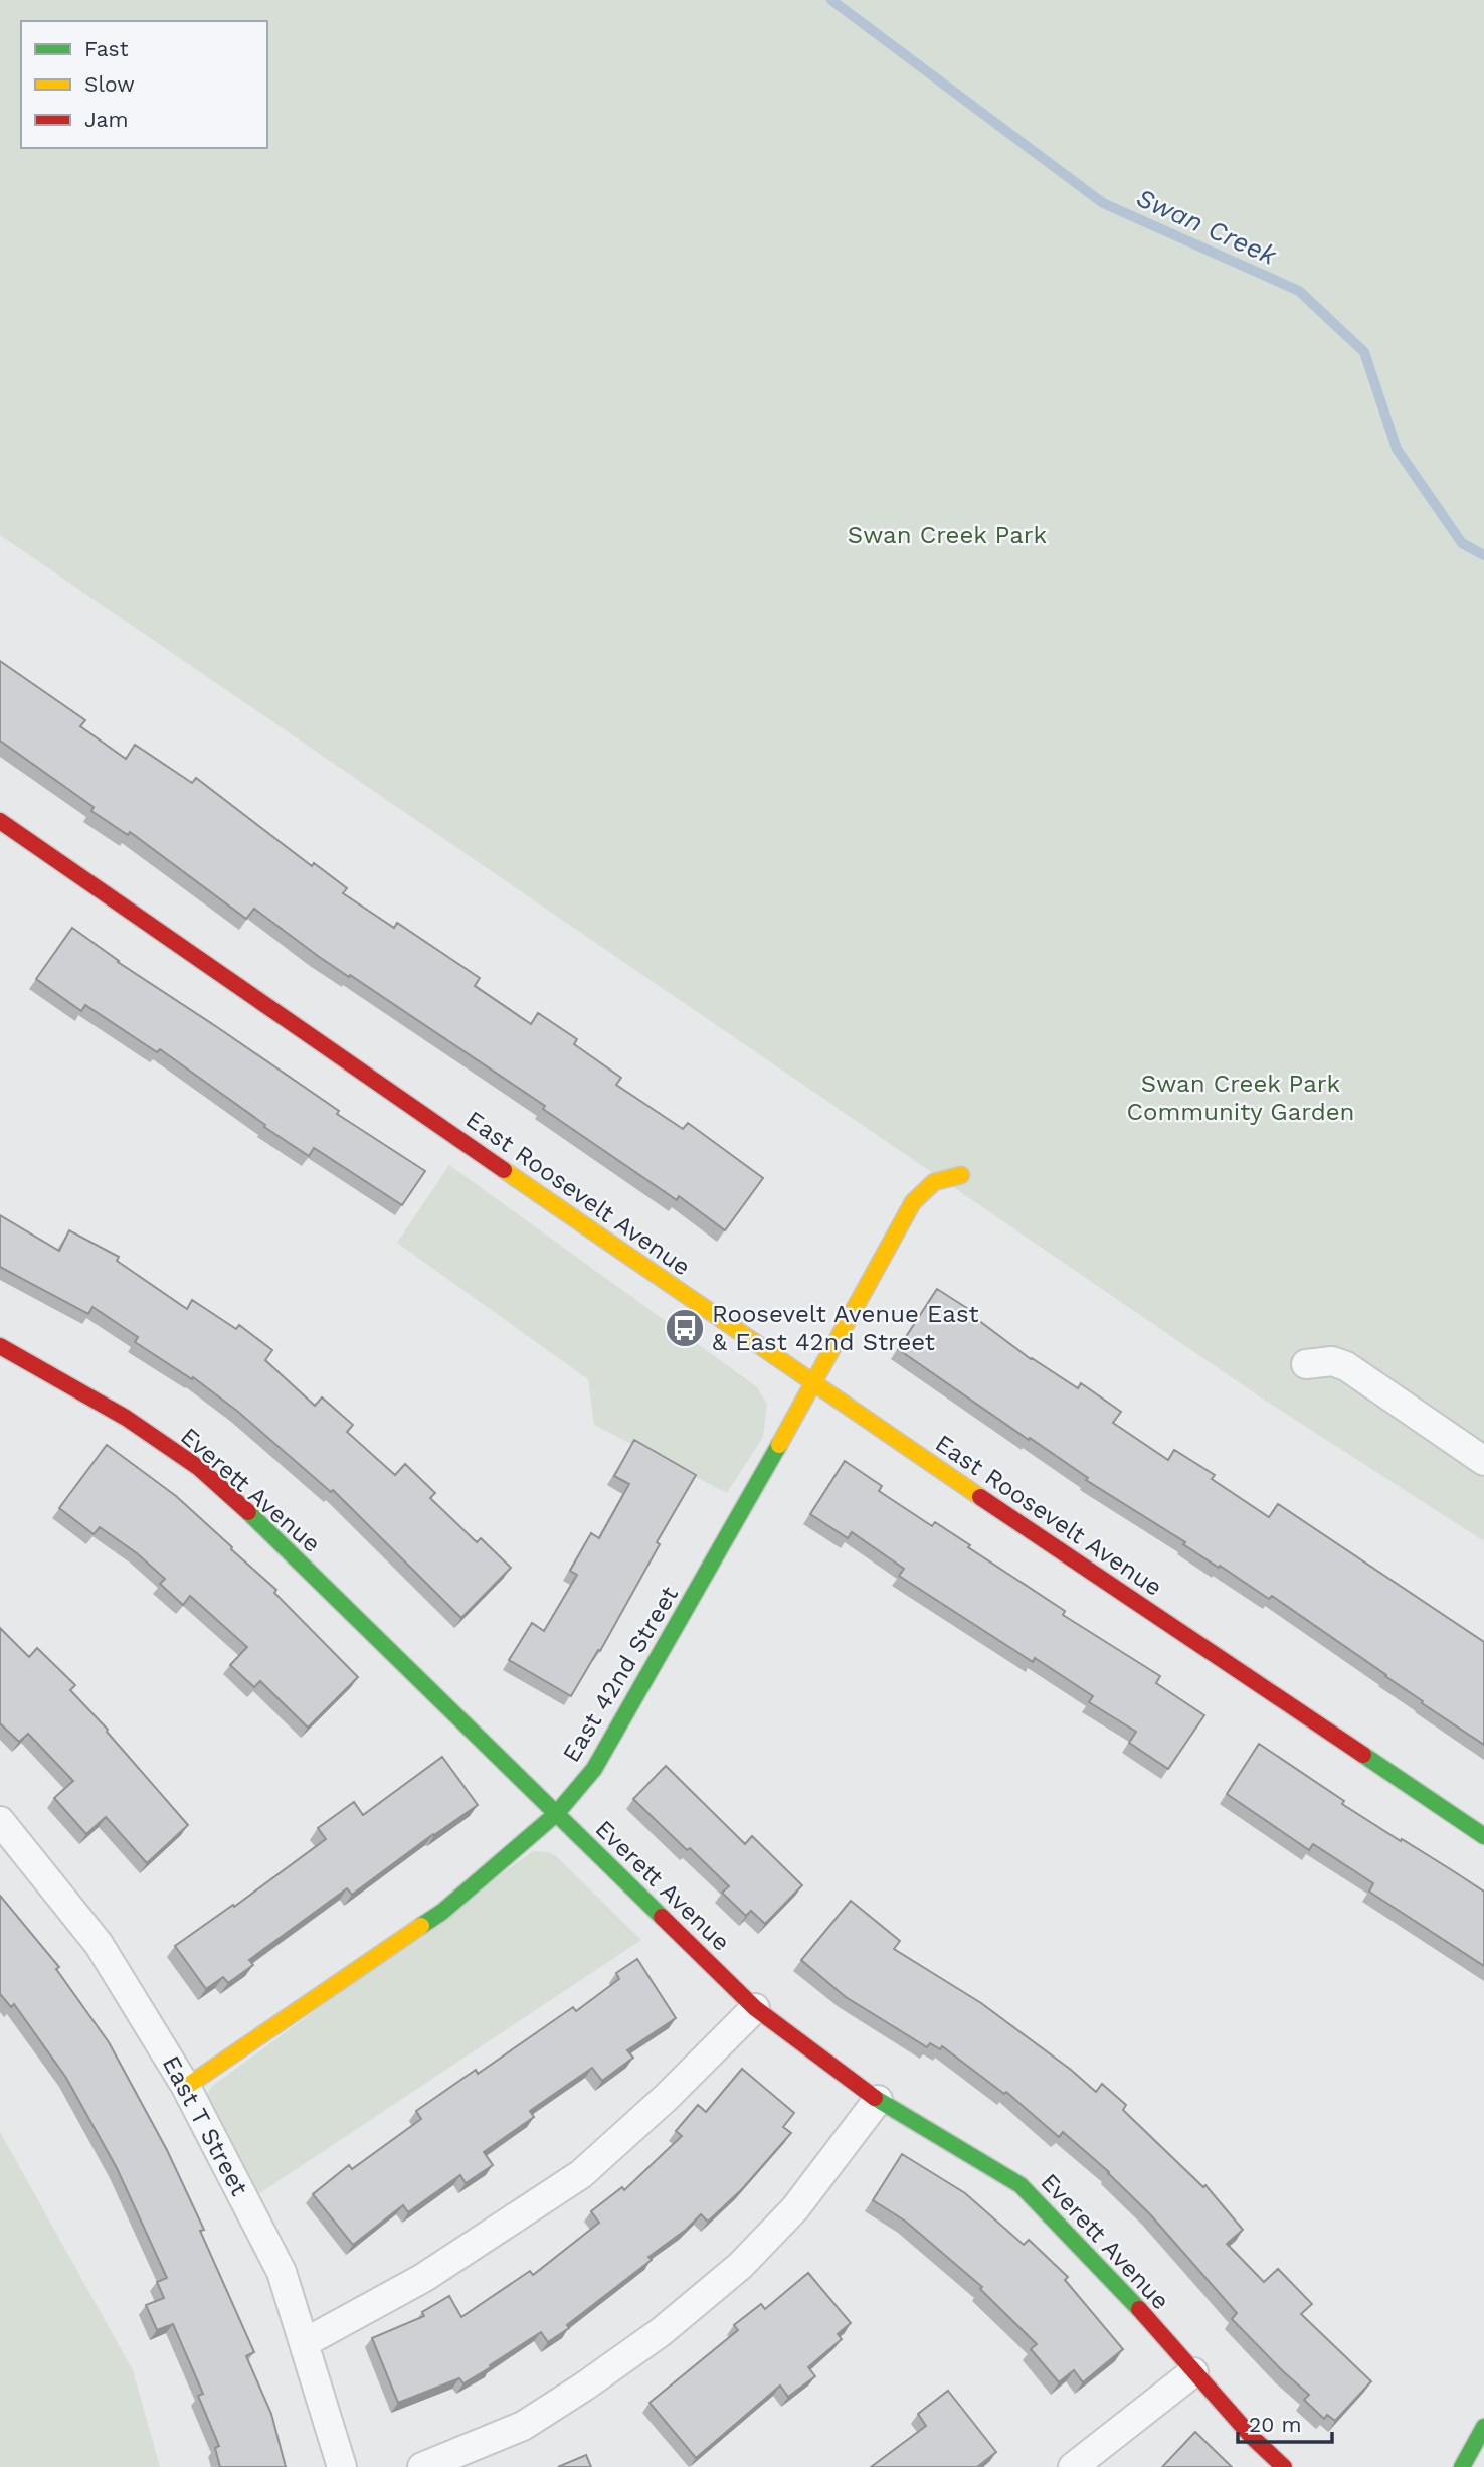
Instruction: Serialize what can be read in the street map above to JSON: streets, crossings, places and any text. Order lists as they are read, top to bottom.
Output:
{
  "streets": {
    "street": [
      "East Roosevelt Avenue",
      "Everett Avenue",
      "East 42nd Street",
      "East T Street"
    ]
  },
  "crossings": [
    ["East Roosevelt Avenue", "East 42nd Street"],
    ["Everett Avenue", "East 42nd Street"],
    ["East 42nd Street", "East T Street"]
  ],
  "water": ["Swan Creek"],
  "parks": ["Swan Creek Park", "Swan Creek Park Community Garden"],
  "places": {
    "bus stop": ["Roosevelt Avenue East & East 42nd Street"]
  },
  "legend": ["Fast", "Slow", "Jam"],
  "scale_bar": "20 m"
}
